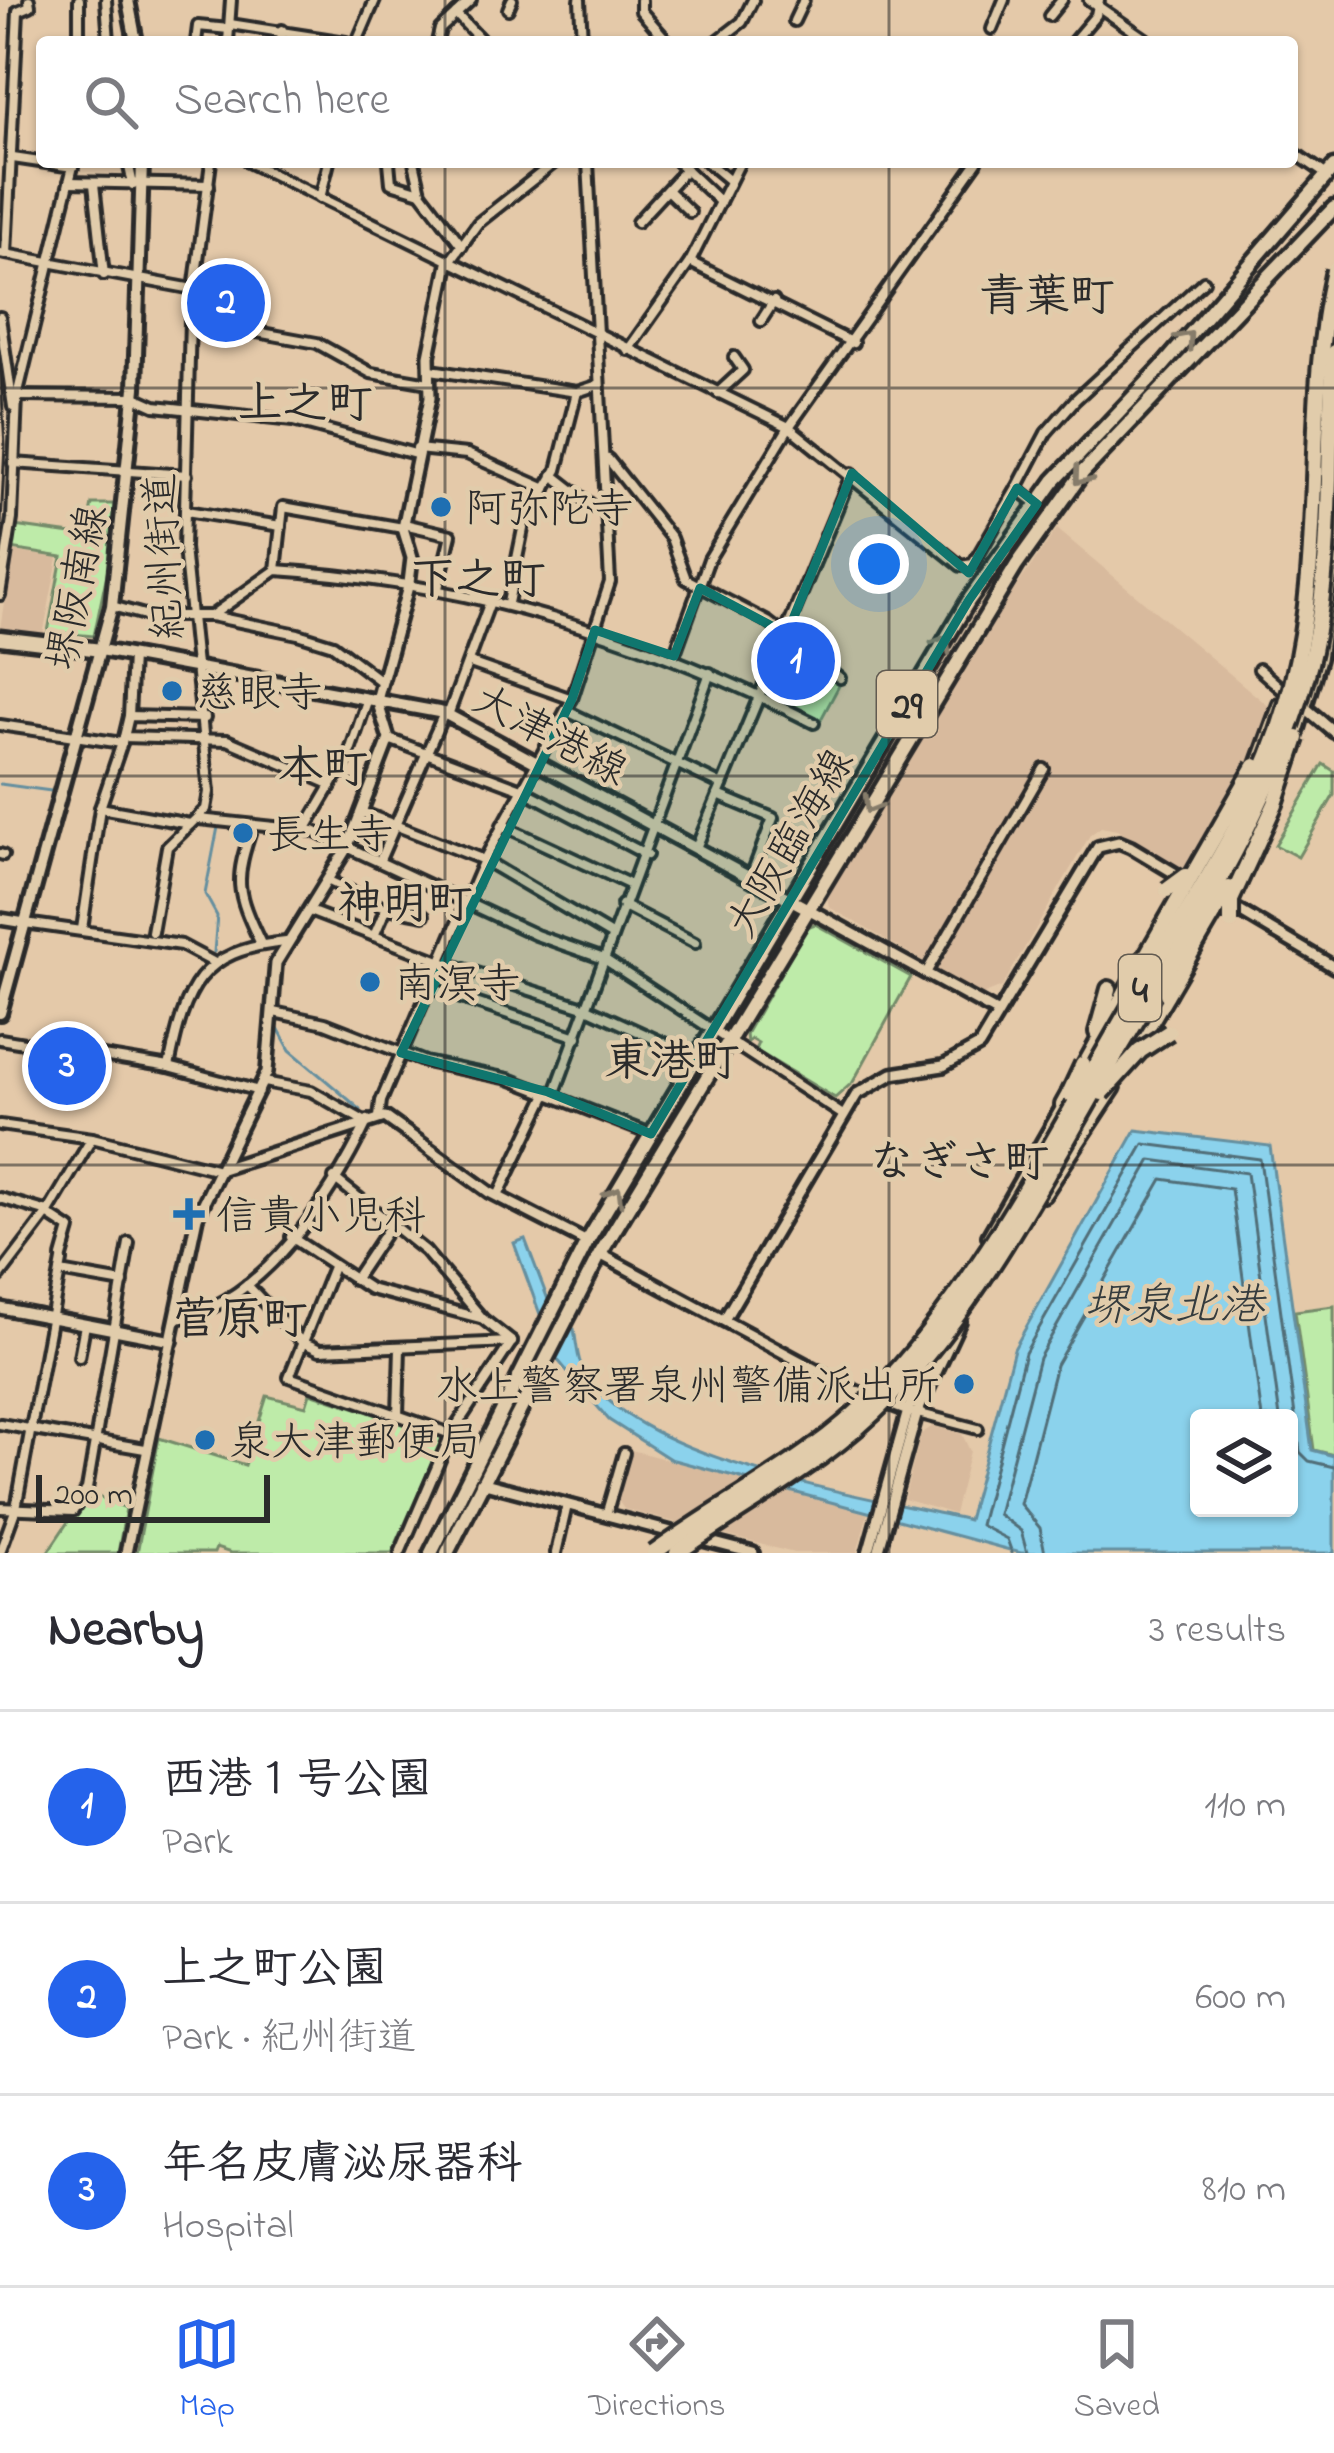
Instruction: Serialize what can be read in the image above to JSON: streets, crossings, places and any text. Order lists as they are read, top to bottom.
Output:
{
  "streets": {
    "highway": ["4"],
    "main road": [
      "堺阪南線",
      "29",
      "大津港線",
      "大阪臨海線"
    ],
    "street": ["紀州街道"]
  },
  "crossings": [
    ["紀州街道", "大津港線"],
    ["堺阪南線", "大津港線"],
    ["大津港線", "大阪臨海線"]
  ],
  "districts": [
    "青葉町",
    "上之町",
    "下之町",
    "本町",
    "神明町",
    "東港町",
    "なぎさ町",
    "菅原町"
  ],
  "water": ["堺泉北港"],
  "places": {
    "other": [
      "阿弥陀寺",
      "慈眼寺",
      "長生寺",
      "南溟寺",
      "水上警察署泉州警備派出所",
      "泉大津郵便局"
    ],
    "health": ["信貴小児科"]
  },
  "scale_bar": "200 m",
  "page": {
    "search": "Search here",
    "pins": ["2", "1", "3"],
    "scale": "200 m",
    "heading": ["Nearby", "3 results"],
    "list": [
      {
        "mark": "1",
        "name": "西港１号公園",
        "note": "Park",
        "value": "110 m"
      },
      {
        "mark": "2",
        "name": "上之町公園",
        "note": "Park · 紀州街道",
        "value": "600 m"
      },
      {
        "mark": "3",
        "name": "年名皮膚泌尿器科",
        "note": "Hospital",
        "value": "810 m"
      }
    ],
    "nav": ["Map", "Directions", "Saved"]
  }
}
